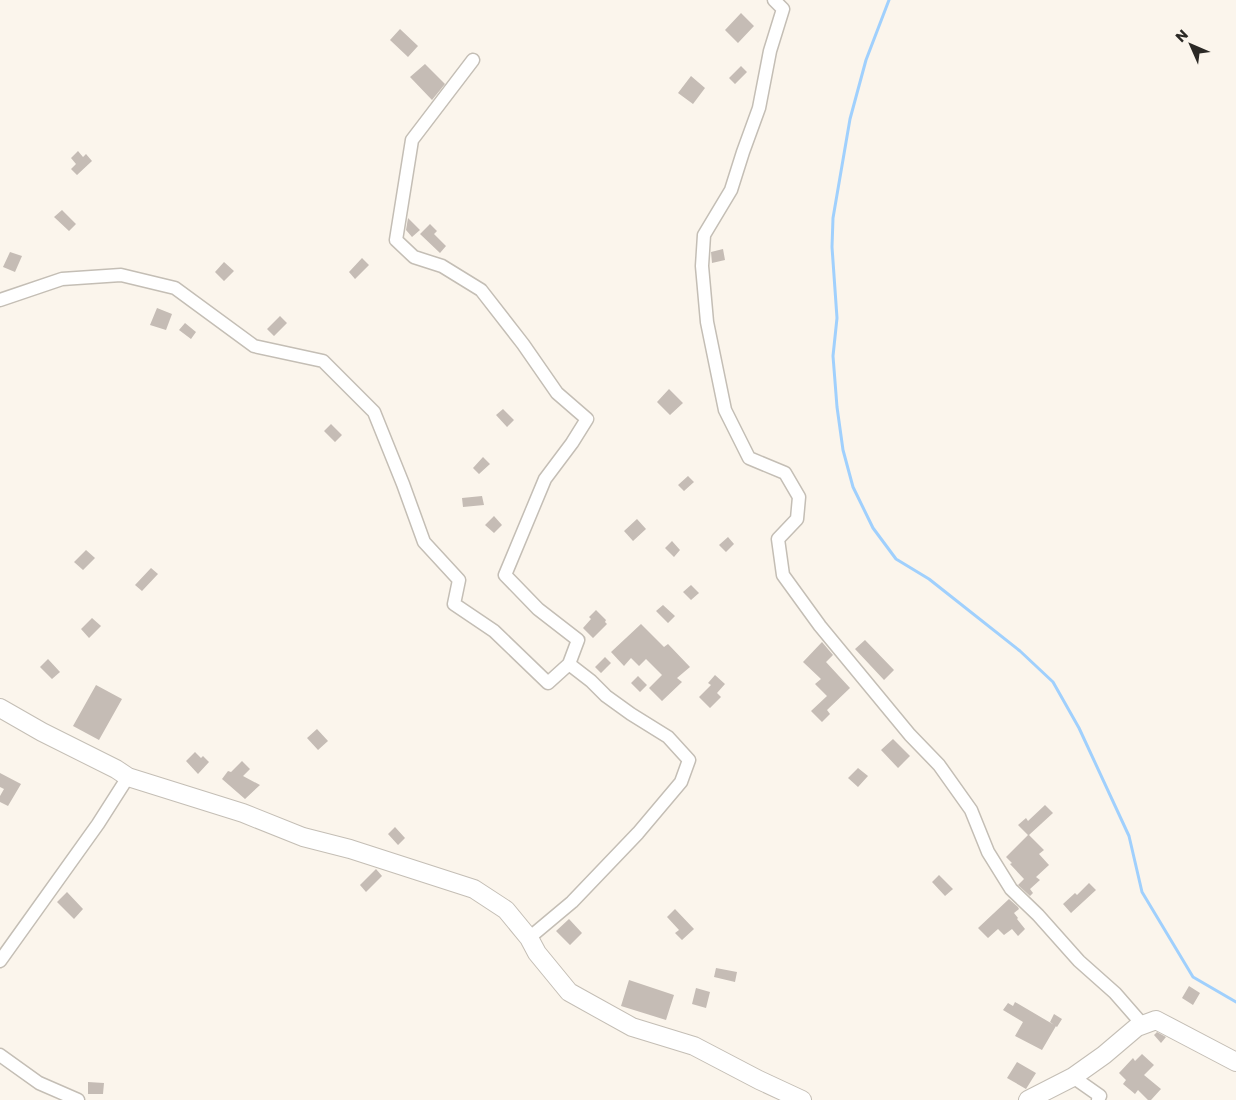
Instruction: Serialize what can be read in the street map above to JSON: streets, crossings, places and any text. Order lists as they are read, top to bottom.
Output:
{
  "north": "top left"
}
